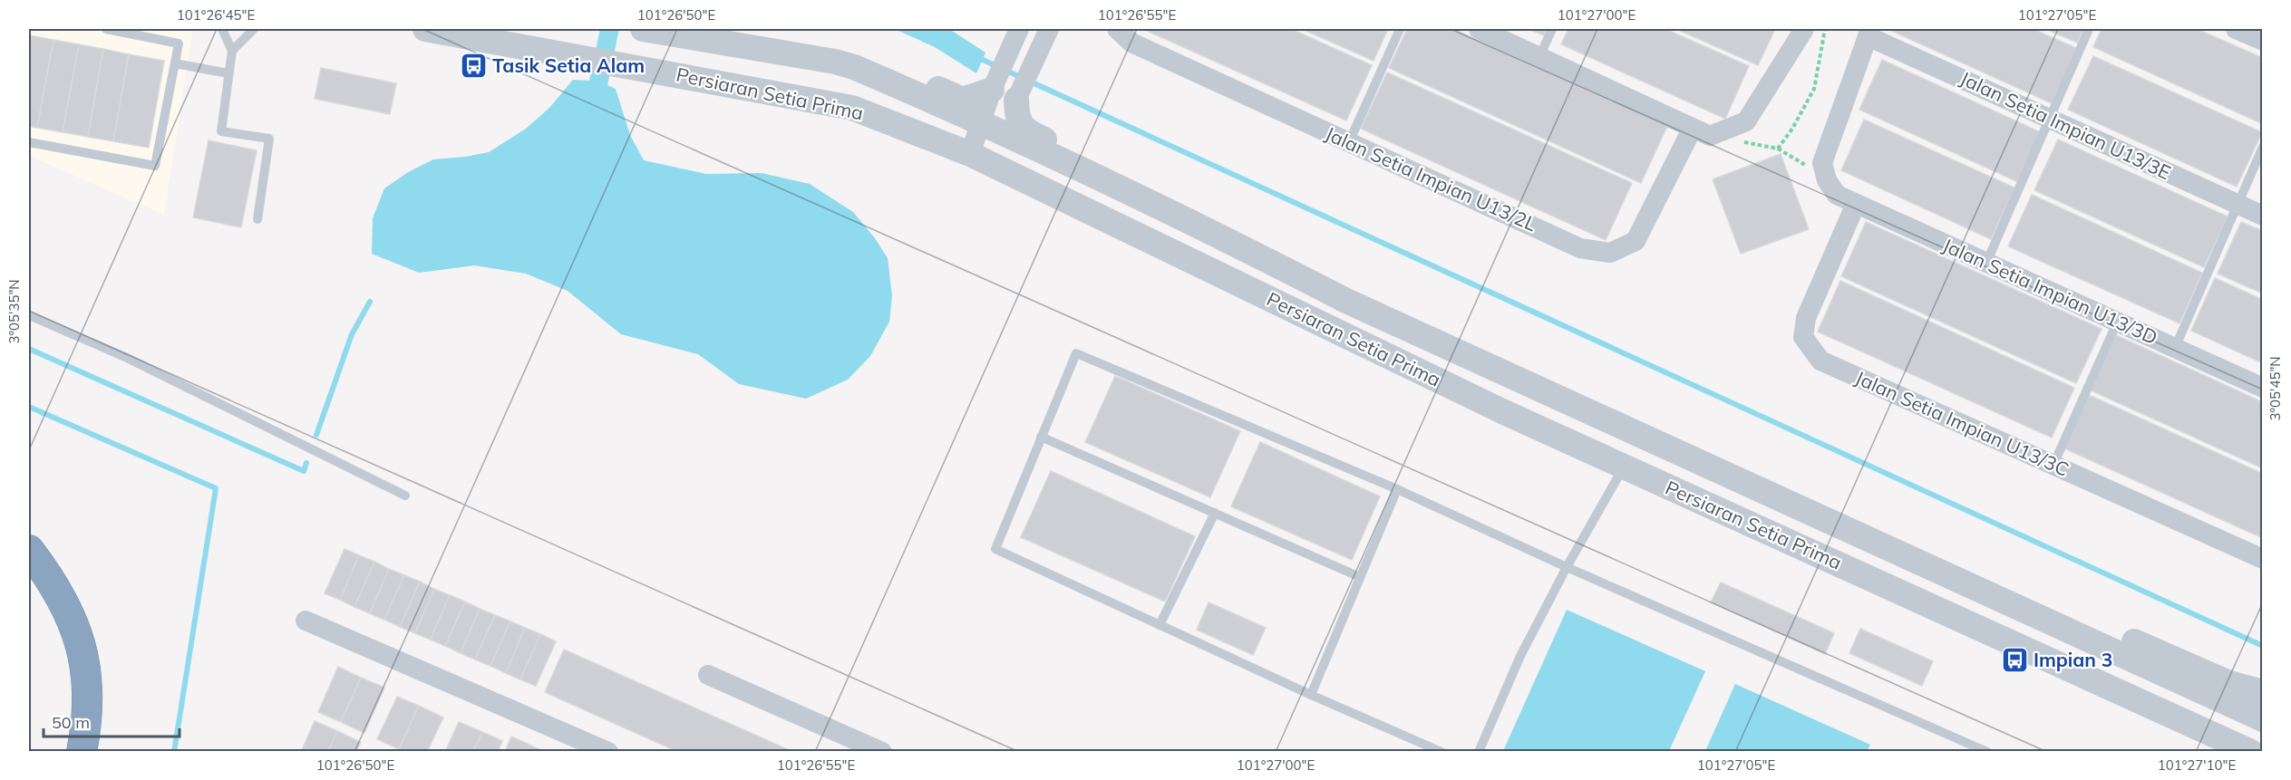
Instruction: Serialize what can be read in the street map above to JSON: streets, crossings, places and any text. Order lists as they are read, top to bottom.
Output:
{
  "streets": {
    "street": [
      "Persiaran Setia Prima",
      "Jalan Setia Impian U13/3E",
      "Jalan Setia Impian U13/2L",
      "Jalan Setia Impian U13/3D",
      "Jalan Setia Impian U13/3C"
    ]
  },
  "crossings": [
    ["Jalan Setia Impian U13/3D", "Jalan Setia Impian U13/3C"]
  ],
  "places": {
    "bus stop": ["Tasik Setia Alam", "Impian 3"]
  },
  "scale_bar": "50 m",
  "coordinates": [
    "101°26'45\"E",
    "101°26'50\"E",
    "101°26'55\"E",
    "101°27'00\"E",
    "101°27'05\"E",
    "3°05'35\"N",
    "3°05'45\"N",
    "101°27'10\"E"
  ]
}
